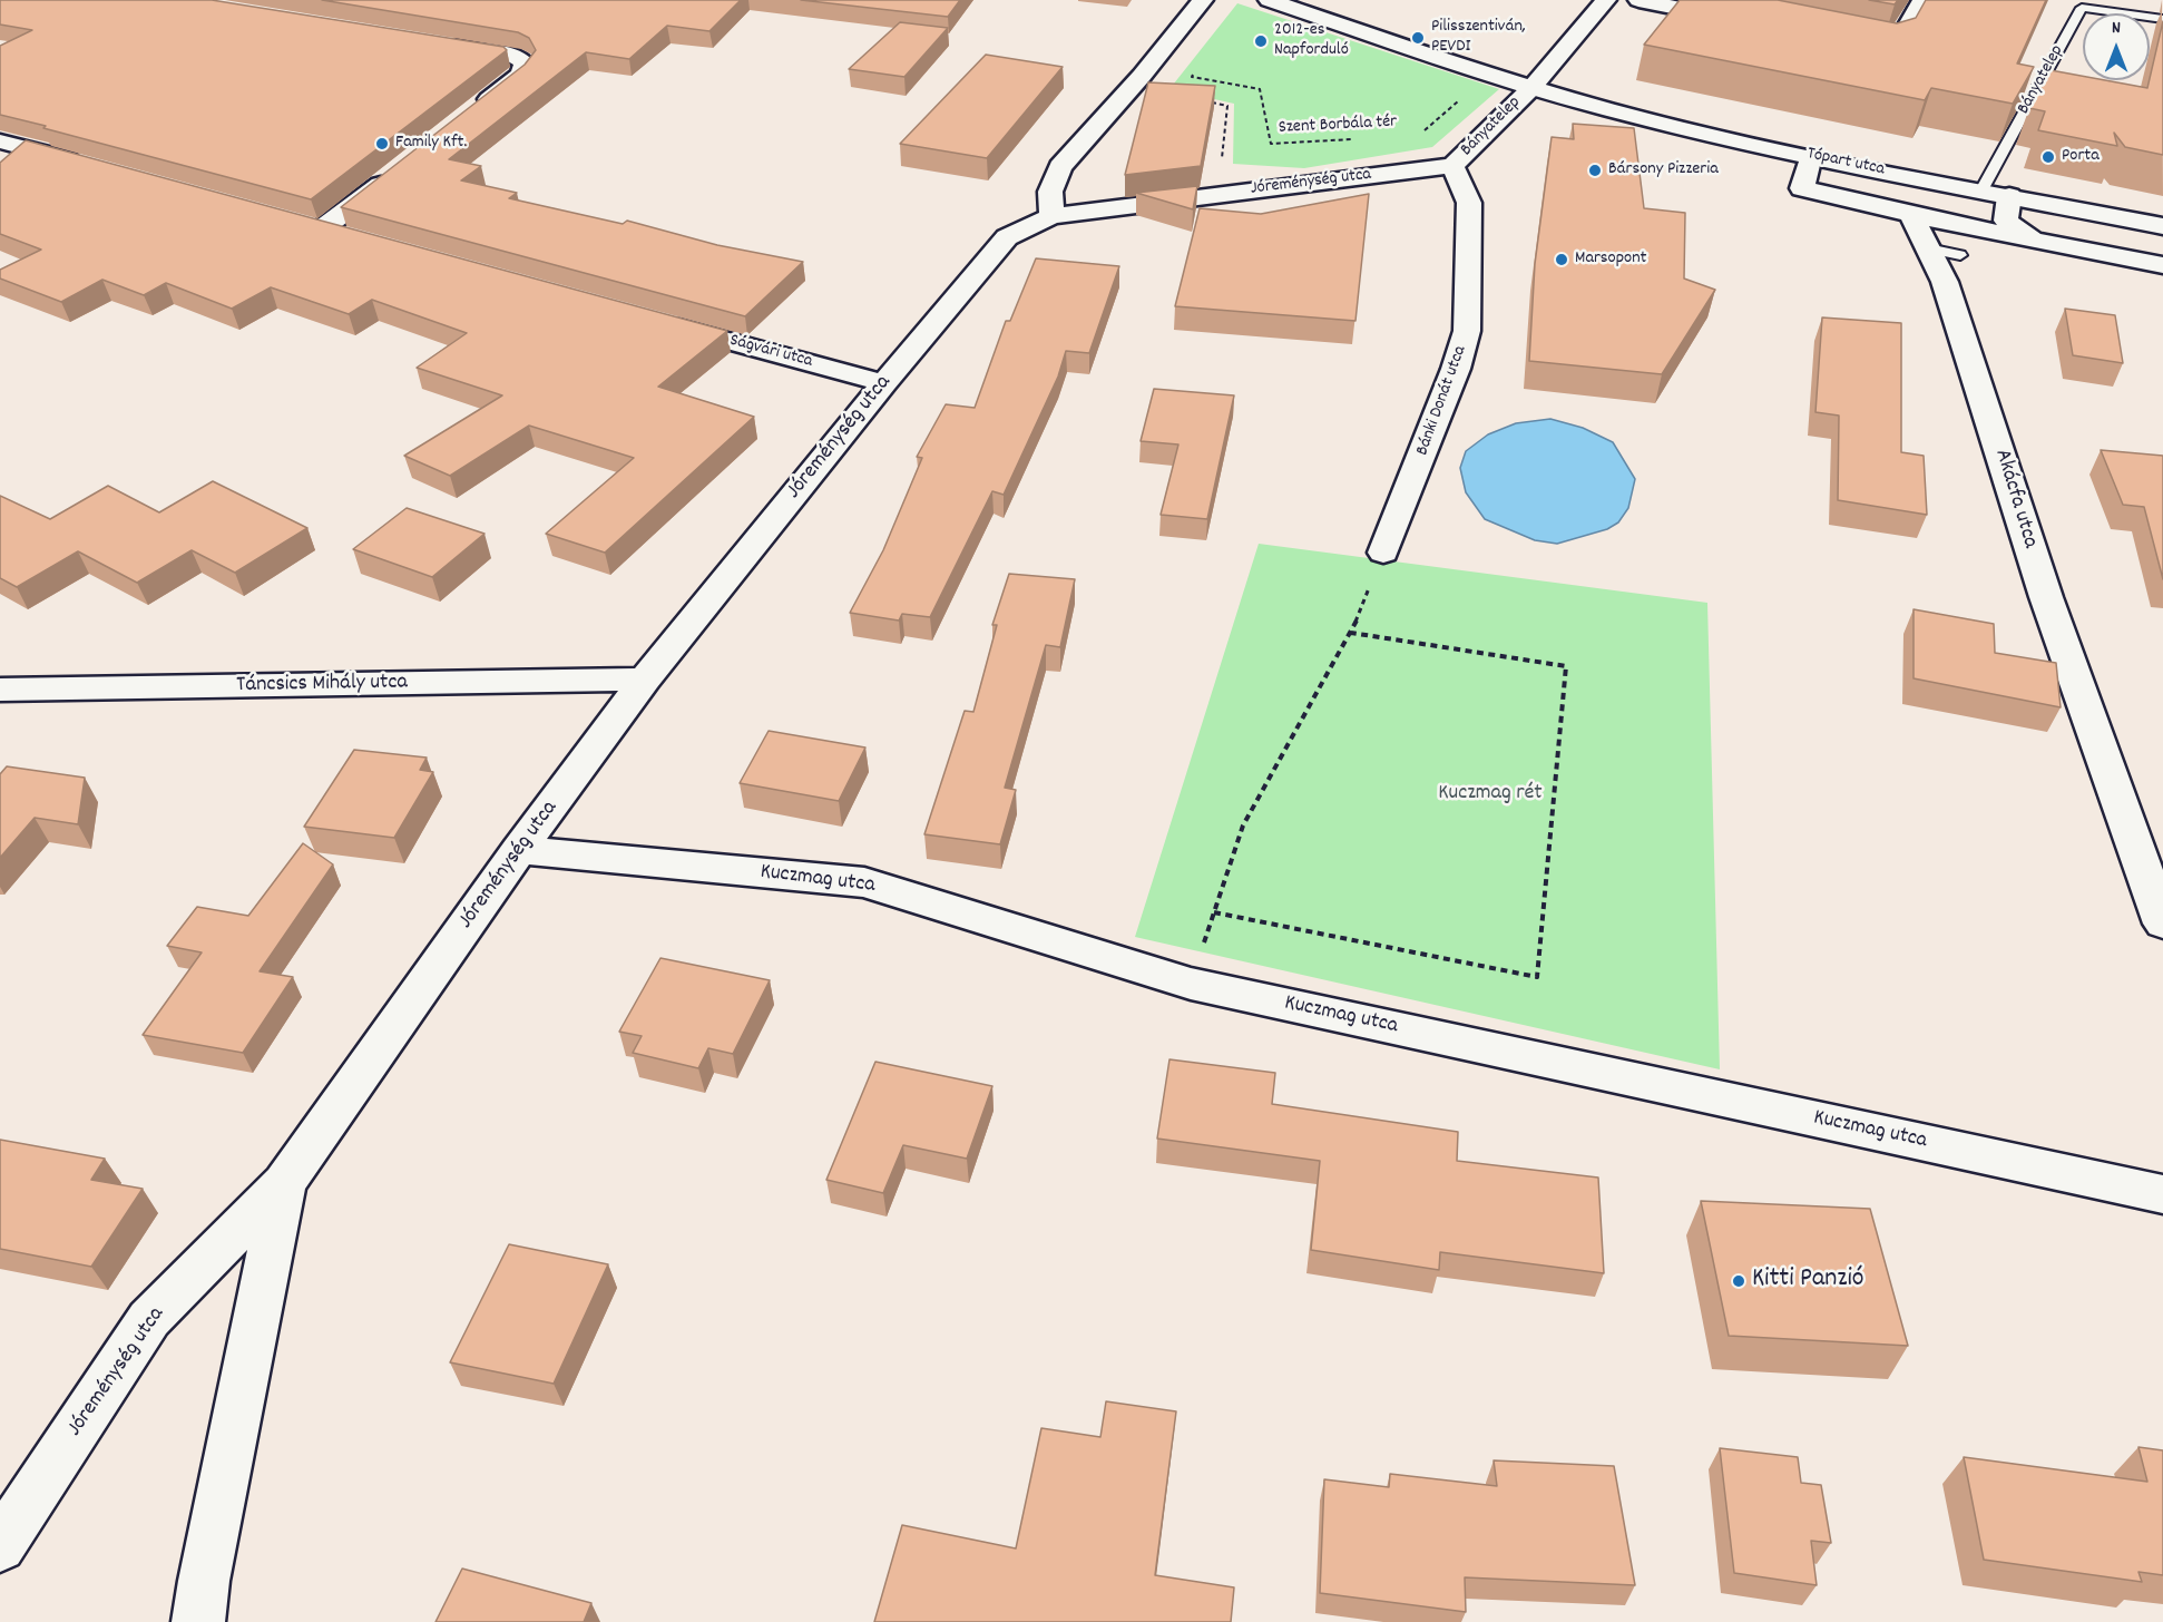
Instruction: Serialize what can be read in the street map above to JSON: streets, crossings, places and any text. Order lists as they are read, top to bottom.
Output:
{
  "streets": {
    "street": [
      "Bányatelep",
      "Tópart utca",
      "Jóreménység utca",
      "Ságvári utca",
      "Bánki Donát utca",
      "Akácfa utca",
      "Táncsics Mihály utca",
      "Kuczmag utca"
    ],
    "path": ["Szent Borbála tér"]
  },
  "crossings": [
    ["Bányatelep", "Tópart utca"],
    ["Bányatelep", "Jóreménység utca"],
    ["Bányatelep", "Bánki Donát utca"],
    ["Jóreménység utca", "Ságvári utca"],
    ["Jóreménység utca", "Bánki Donát utca"],
    ["Jóreménység utca", "Táncsics Mihály utca"],
    ["Jóreménység utca", "Kuczmag utca"]
  ],
  "parks": ["Kuczmag rét"],
  "places": [
    "Pilisszentiván, PEVDI",
    "2012-es Napforduló",
    "Family Kft.",
    "Porta",
    "Bársony Pizzeria",
    "Marsopont",
    "Kitti Panzió"
  ],
  "north": "top"
}
